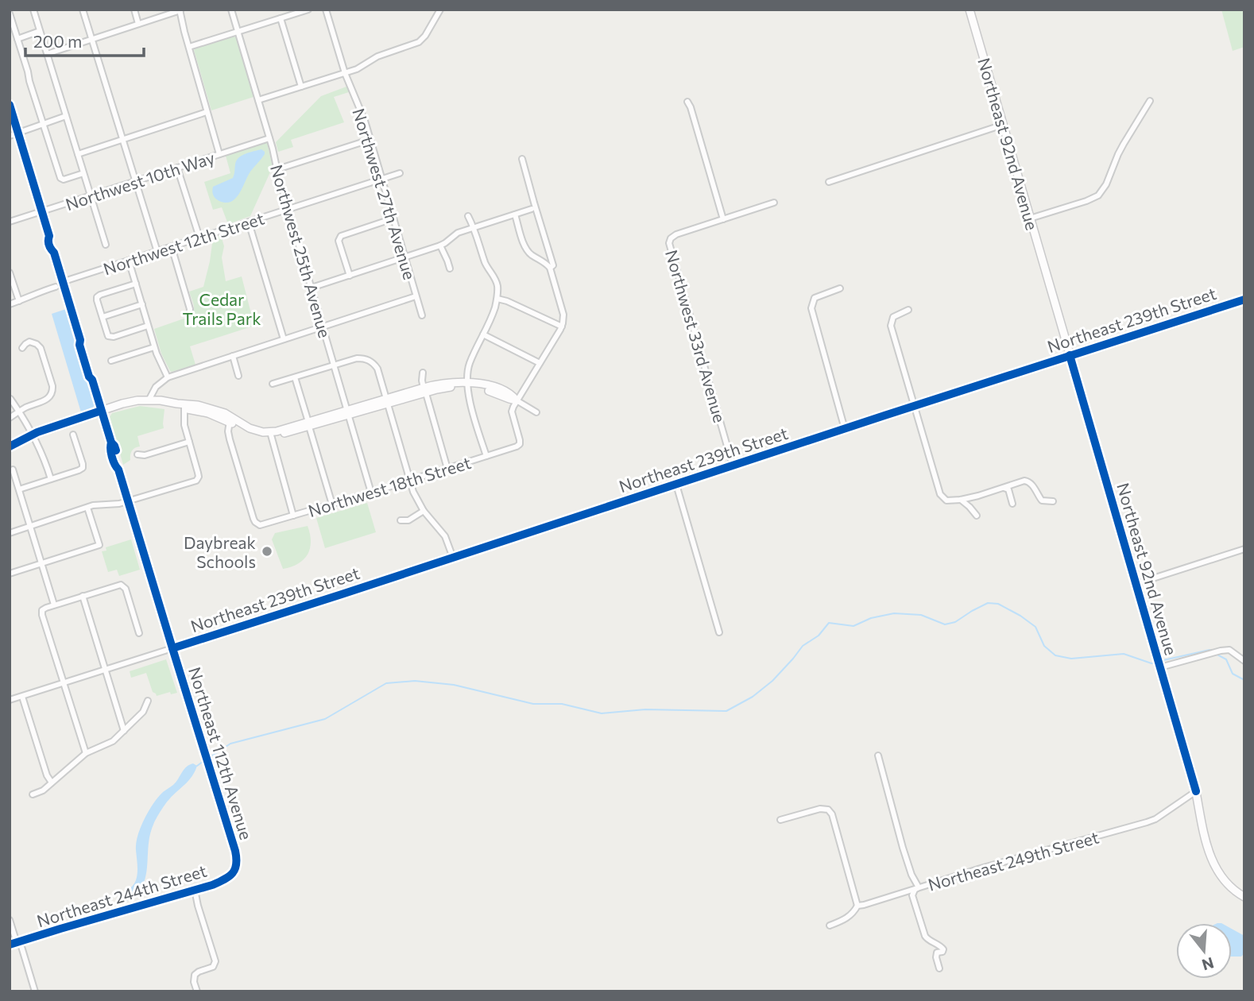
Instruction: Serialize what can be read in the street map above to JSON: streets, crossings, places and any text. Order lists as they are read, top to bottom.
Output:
{
  "streets": {
    "street": [
      "Northeast 92nd Avenue",
      "Northwest 10th Way",
      "Northwest 27th Avenue",
      "Northwest 12th Street",
      "Northwest 25th Avenue",
      "Northeast 239th Street",
      "Northwest 33rd Avenue",
      "Northwest 18th Street",
      "Northeast 112th Avenue",
      "Northeast 249th Street",
      "Northeast 244th Street"
    ]
  },
  "crossings": [
    ["Northeast 92nd Avenue", "Northeast 239th Street"],
    ["Northeast 92nd Avenue", "Northeast 249th Street"],
    ["Northwest 10th Way", "Northwest 25th Avenue"],
    ["Northwest 10th Way", "Northeast 112th Avenue"],
    ["Northwest 27th Avenue", "Northwest 12th Street"],
    ["Northwest 12th Street", "Northwest 25th Avenue"],
    ["Northwest 12th Street", "Northeast 112th Avenue"],
    ["Northwest 25th Avenue", "Northwest 18th Street"],
    ["Northeast 239th Street", "Northwest 33rd Avenue"],
    ["Northeast 239th Street", "Northeast 112th Avenue"],
    ["Northeast 112th Avenue", "Northeast 244th Street"]
  ],
  "parks": ["Cedar Trails Park"],
  "places": ["Daybreak Schools"],
  "scale_bar": "200 m",
  "north": "bottom"
}
